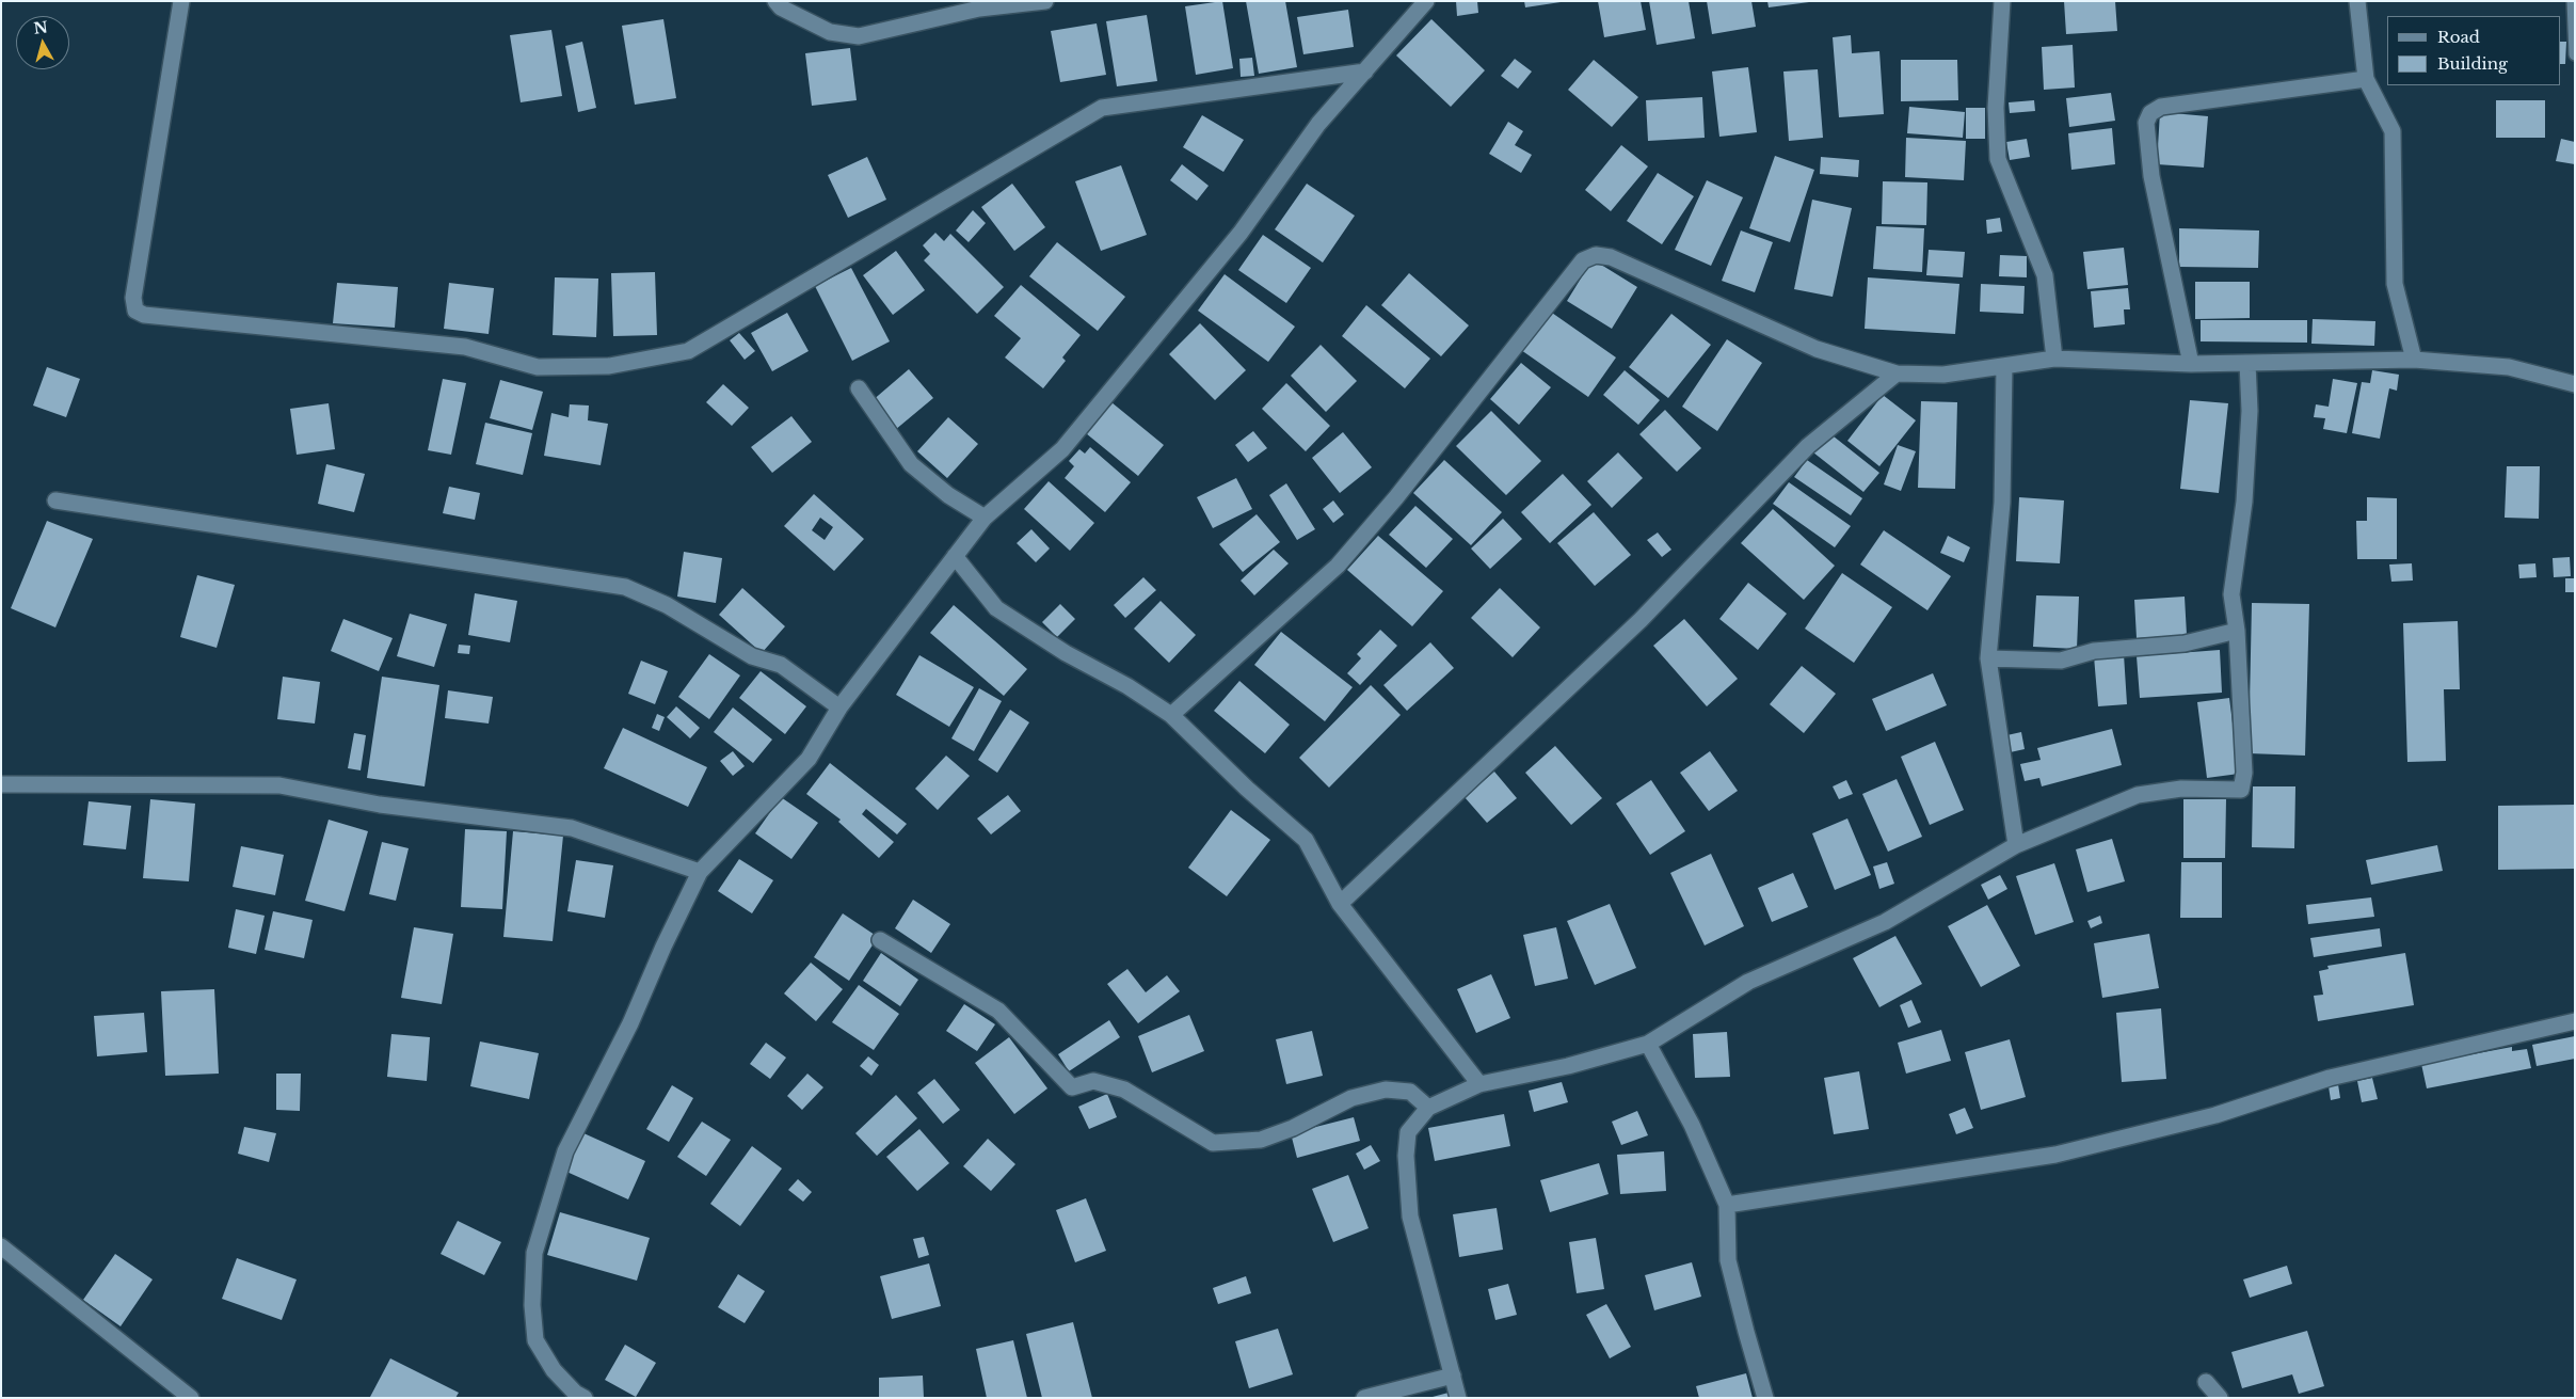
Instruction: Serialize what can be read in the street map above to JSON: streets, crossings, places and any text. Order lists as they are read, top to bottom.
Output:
{
  "legend": ["Road", "Building"],
  "north": "top"
}
